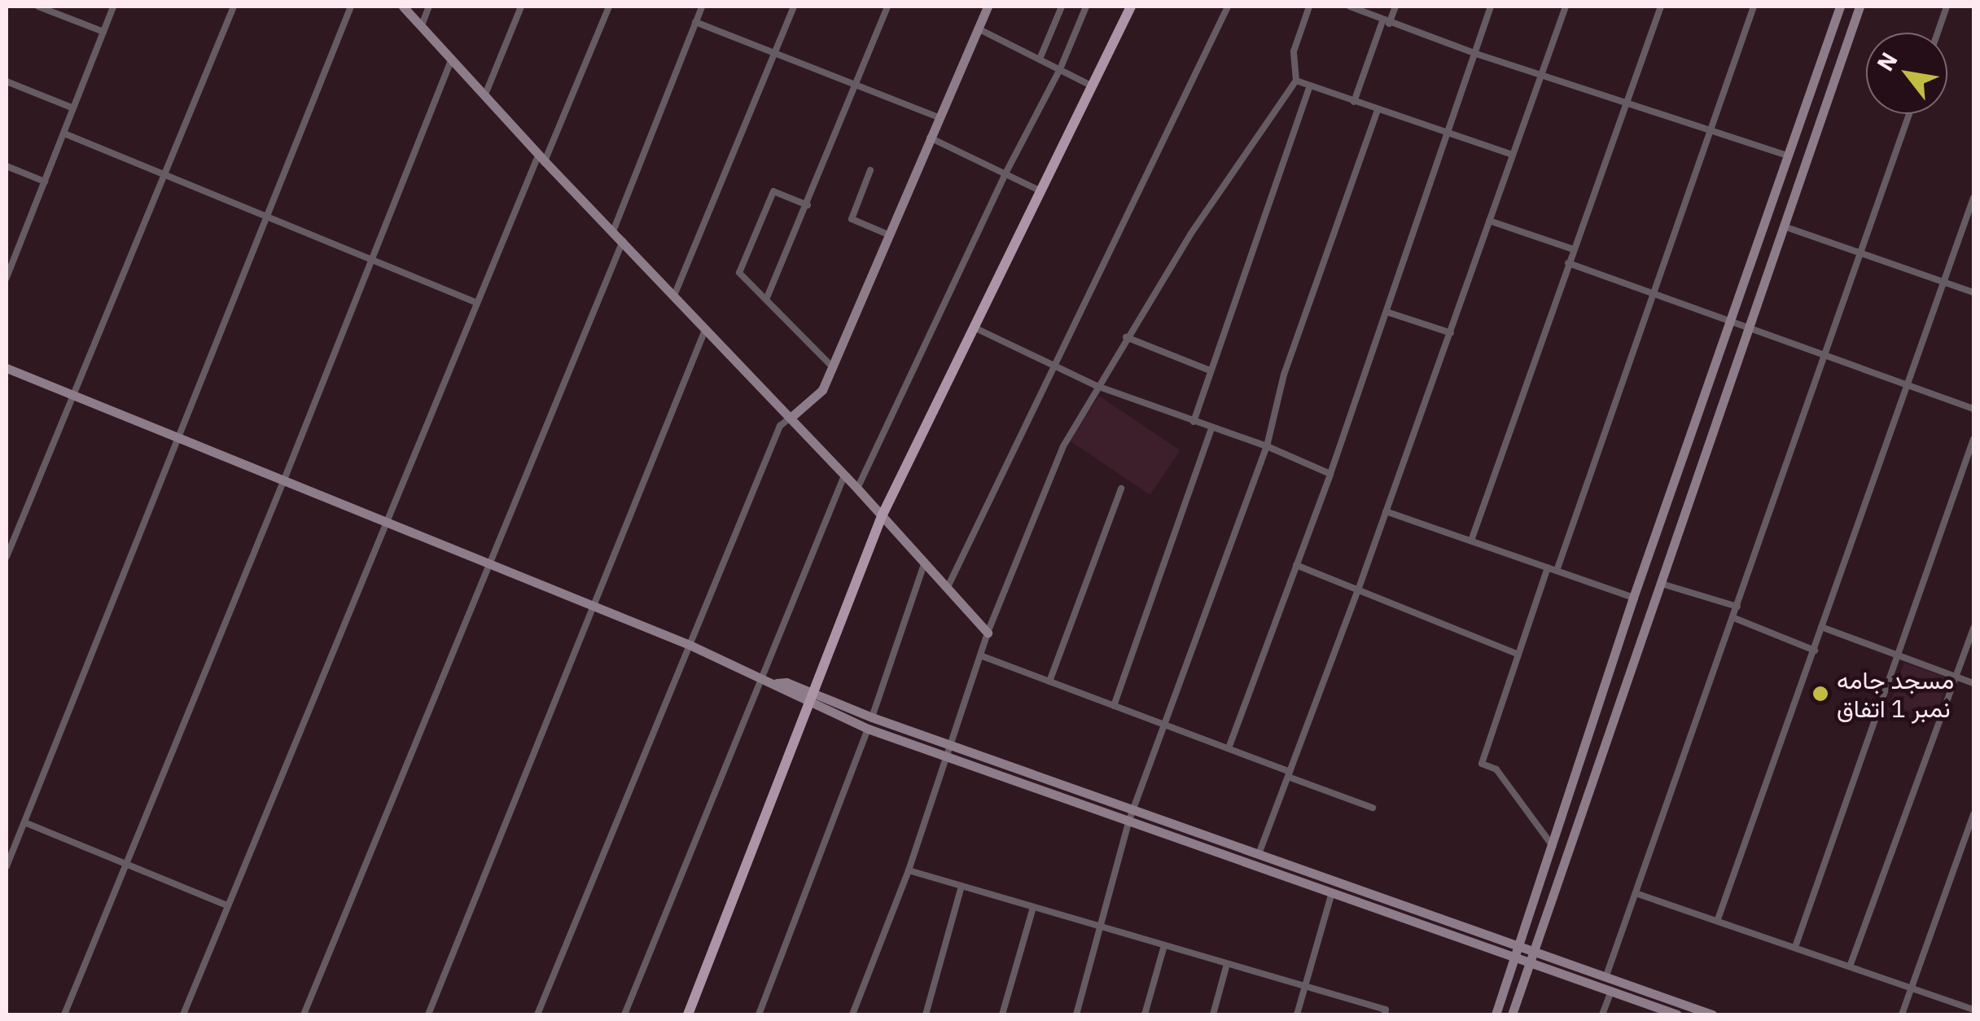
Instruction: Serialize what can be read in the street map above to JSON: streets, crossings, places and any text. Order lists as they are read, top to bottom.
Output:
{
  "places": ["مسجد جامه نمبر 1 اتفاق"],
  "north": "top left"
}
